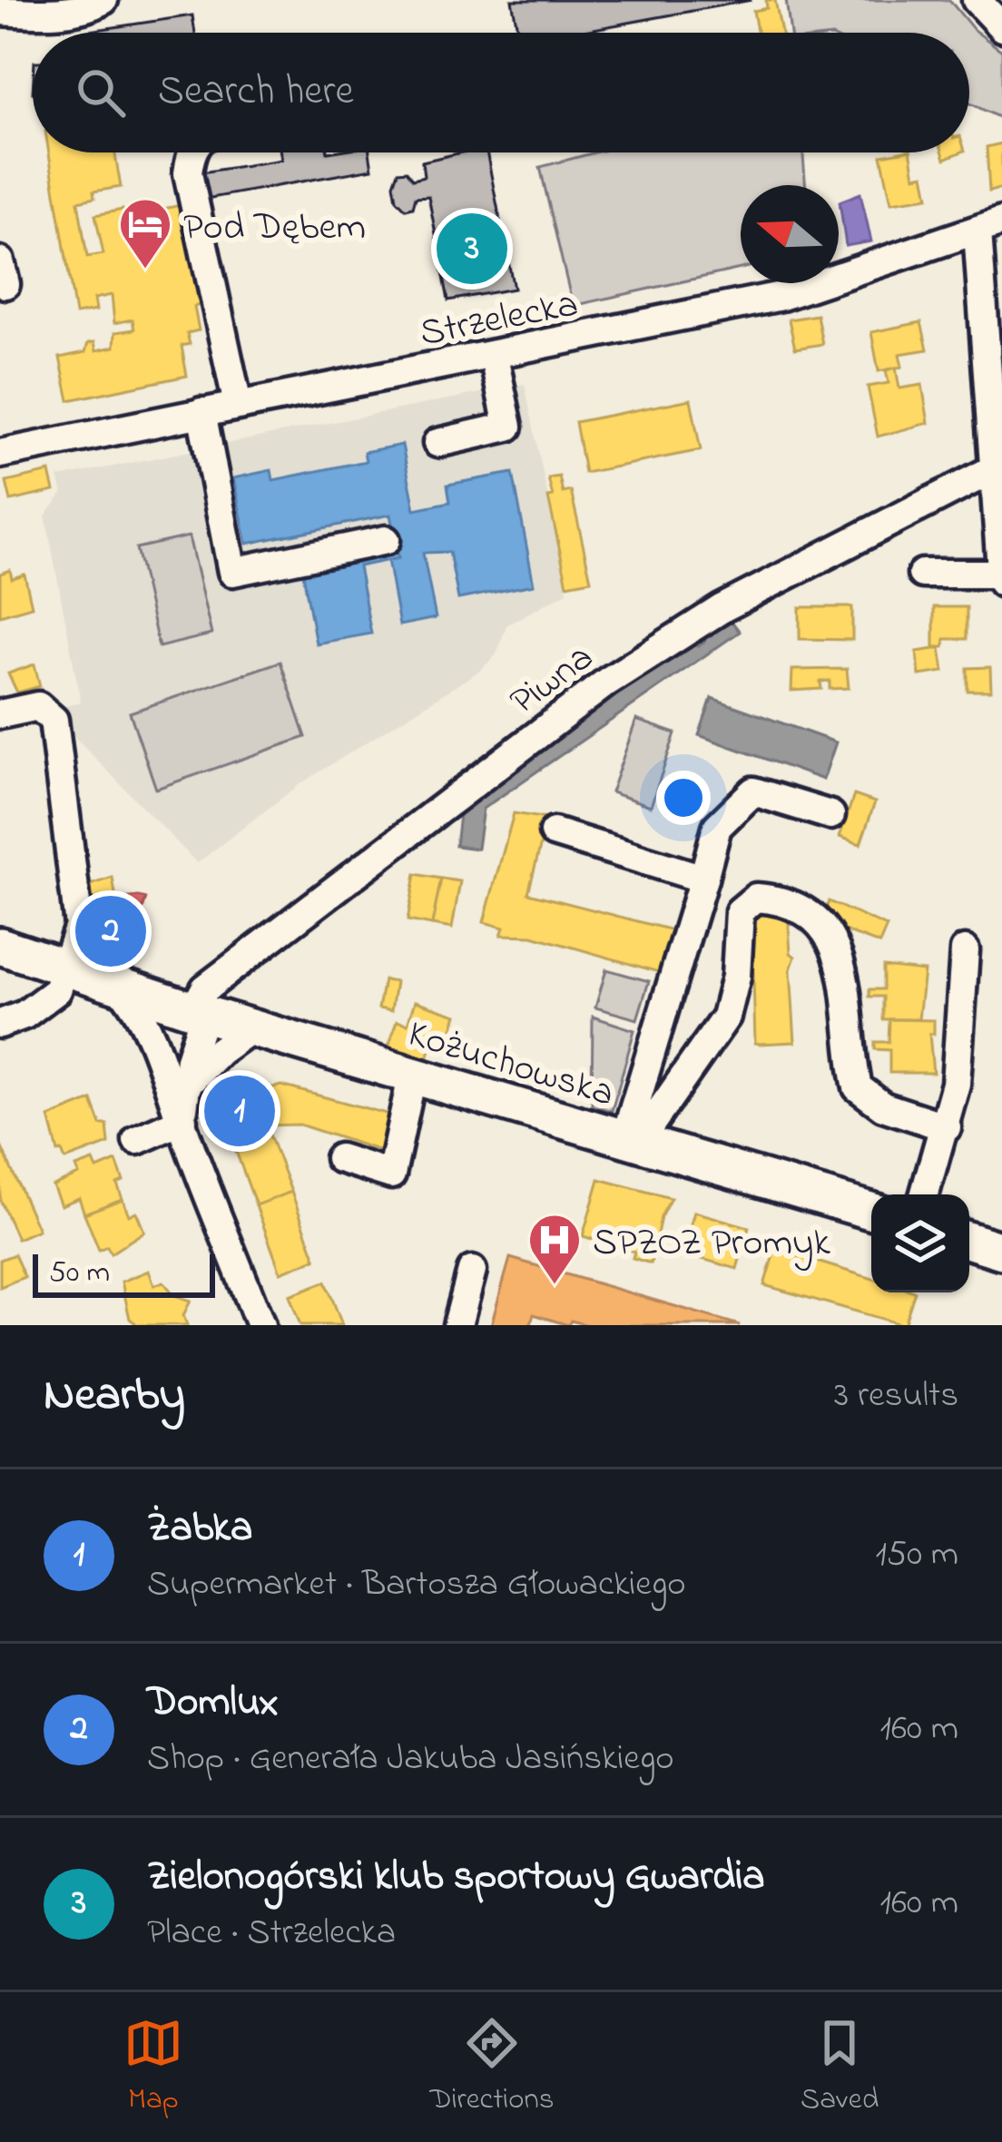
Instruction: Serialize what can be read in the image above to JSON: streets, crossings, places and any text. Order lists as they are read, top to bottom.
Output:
{
  "streets": {
    "main road": ["Kożuchowska"],
    "street": ["Strzelecka", "Piwna"]
  },
  "crossings": [
    ["Piwna", "Kożuchowska"]
  ],
  "places": {
    "hotel": ["Pod Dębem"],
    "hospital": ["SPZOZ Promyk"]
  },
  "scale_bar": "50 m",
  "north": "left",
  "page": {
    "search": "Search here",
    "pins": ["3", "2", "1"],
    "scale": "50 m",
    "heading": ["Nearby", "3 results"],
    "list": [
      {
        "mark": "1",
        "name": "Żabka",
        "note": "Supermarket · Bartosza Głowackiego",
        "value": "150 m"
      },
      {
        "mark": "2",
        "name": "Domlux",
        "note": "Shop · Generała Jakuba Jasińskiego",
        "value": "160 m"
      },
      {
        "mark": "3",
        "name": "Zielonogórski klub sportowy Gwardia",
        "note": "Place · Strzelecka",
        "value": "160 m"
      }
    ],
    "nav": ["Map", "Directions", "Saved"]
  }
}
